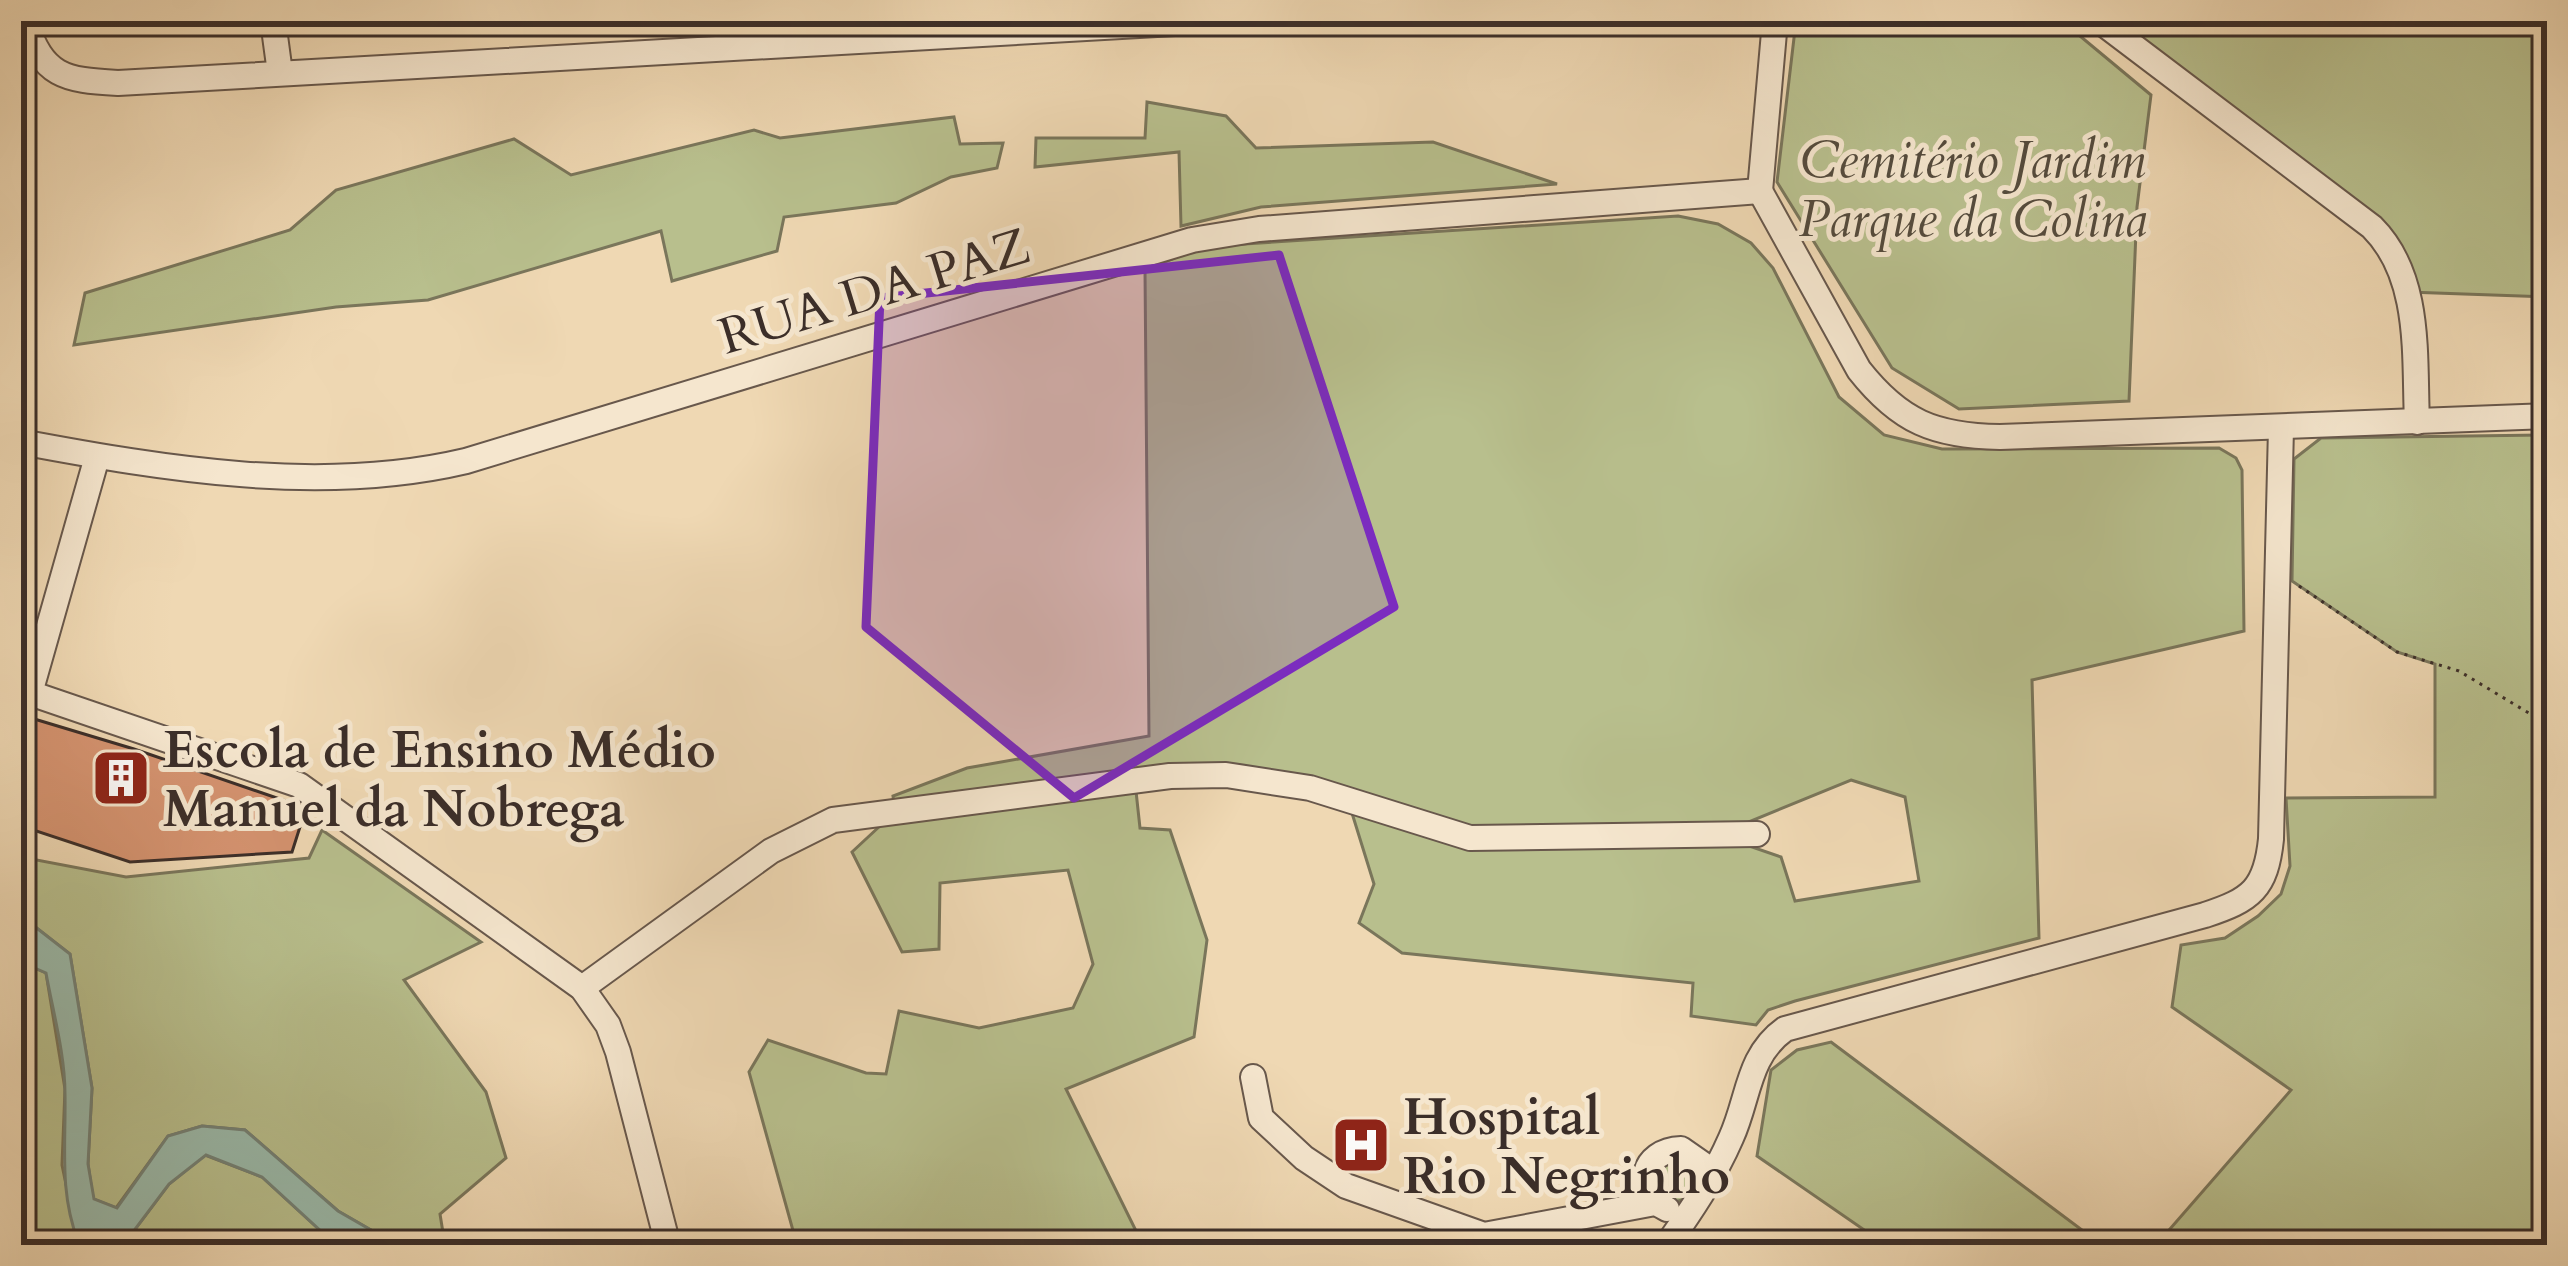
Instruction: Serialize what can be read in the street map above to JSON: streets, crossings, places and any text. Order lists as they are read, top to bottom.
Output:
{
  "streets": {
    "street": ["RUA DA PAZ"]
  },
  "parks": ["Cemitério Jardim Parque da Colina"],
  "places": {
    "building": ["Escola de Ensino Médio Manuel da Nobrega"],
    "hospital": ["Hospital Rio Negrinho"]
  }
}
